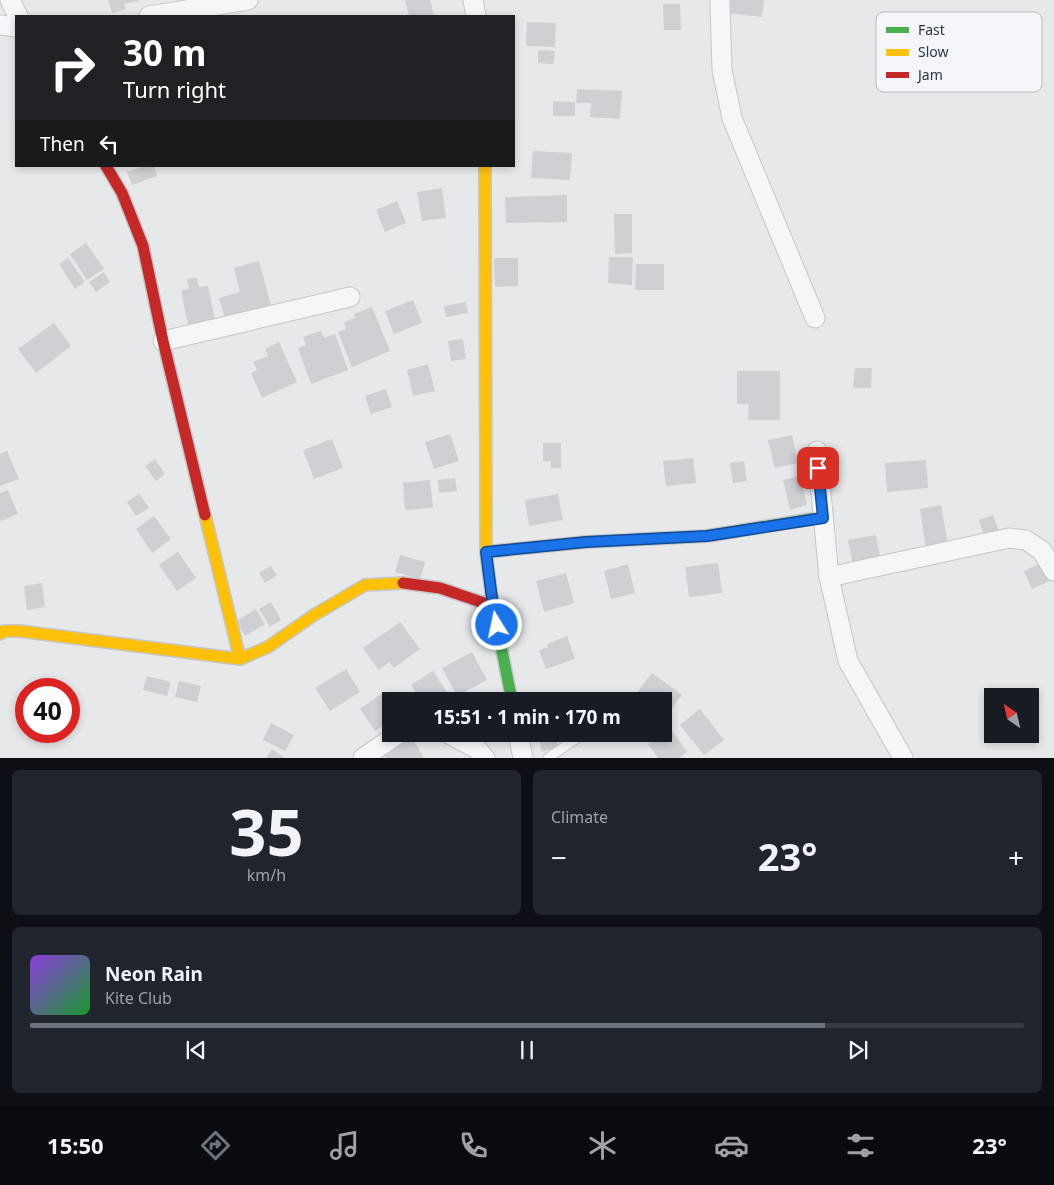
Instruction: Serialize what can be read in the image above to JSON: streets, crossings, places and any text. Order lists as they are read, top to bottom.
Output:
{
  "legend": ["Fast", "Slow", "Jam"],
  "north": "top left",
  "page": {
    "turn": ["30 m", "Turn right"],
    "then": "Then",
    "limit": "40",
    "trip": "15:51 · 1 min · 170 m",
    "tile": [
      ["35", "km/h"],
      "Climate"
    ],
    "heat": ["−", "23°", "+"],
    "song": ["Neon Rain", "Kite Club"],
    "tabs": ["15:50", "23°"]
  }
}
